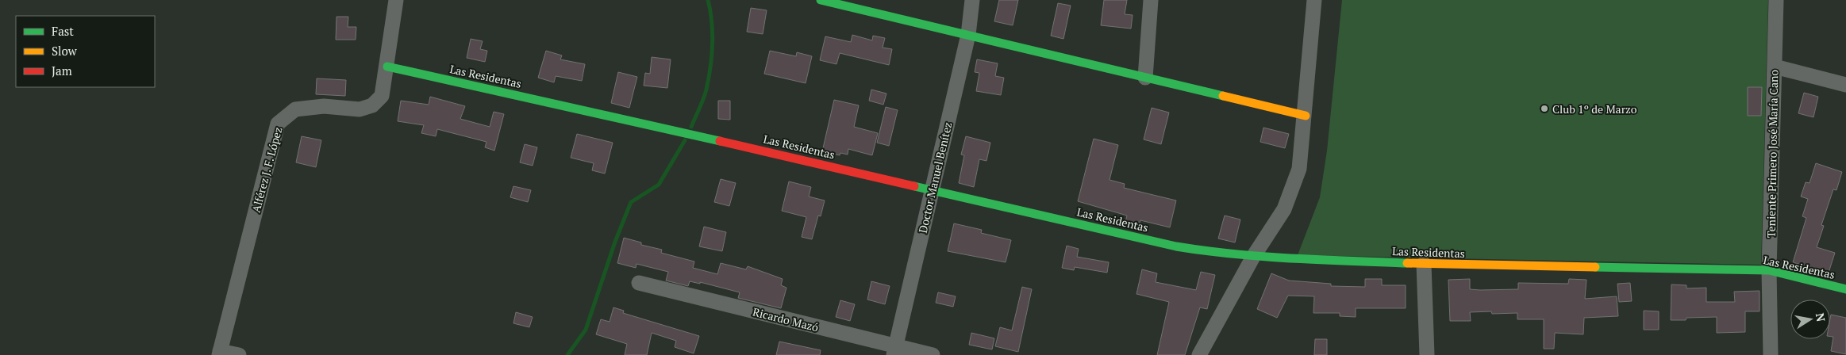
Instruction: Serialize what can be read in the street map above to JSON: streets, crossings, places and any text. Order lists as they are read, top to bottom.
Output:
{
  "streets": {
    "street": [
      "Las Residentas",
      "Teniente Primero José María Cano",
      "Alférez J. F. López",
      "Doctor Manuel Benítez",
      "Ricardo Mazó"
    ]
  },
  "crossings": [
    ["Las Residentas", "Teniente Primero José María Cano"],
    ["Las Residentas", "Alférez J. F. López"],
    ["Las Residentas", "Doctor Manuel Benítez"],
    ["Doctor Manuel Benítez", "Ricardo Mazó"]
  ],
  "places": ["Club 1º de Marzo"],
  "legend": ["Fast", "Slow", "Jam"],
  "north": "right"
}
